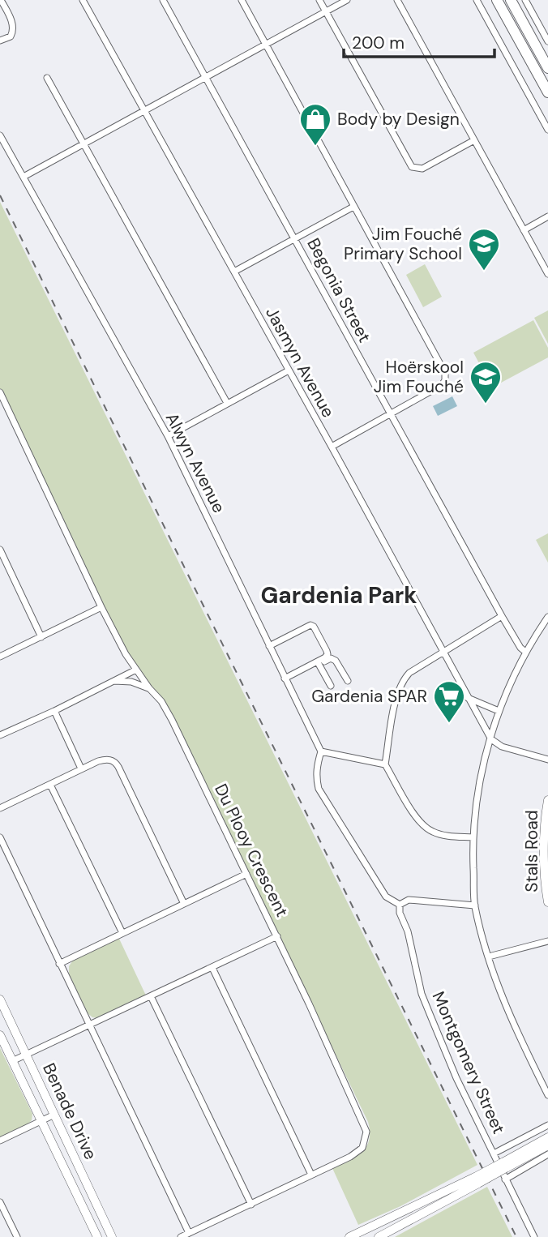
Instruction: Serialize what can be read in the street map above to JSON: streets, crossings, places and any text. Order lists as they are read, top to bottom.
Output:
{
  "streets": {
    "street": [
      "Begonia Street",
      "Jasmyn Avenue",
      "Alwyn Avenue",
      "Du Plooy Crescent",
      "Stals Road",
      "Montgomery Street",
      "Benade Drive"
    ]
  },
  "districts": ["Gardenia Park"],
  "places": {
    "shop": ["Body by Design"],
    "school or university": ["Jim Fouché Primary School", "Hoërskool Jim Fouché"],
    "supermarket": ["Gardenia SPAR"]
  },
  "scale_bar": "200 m"
}
